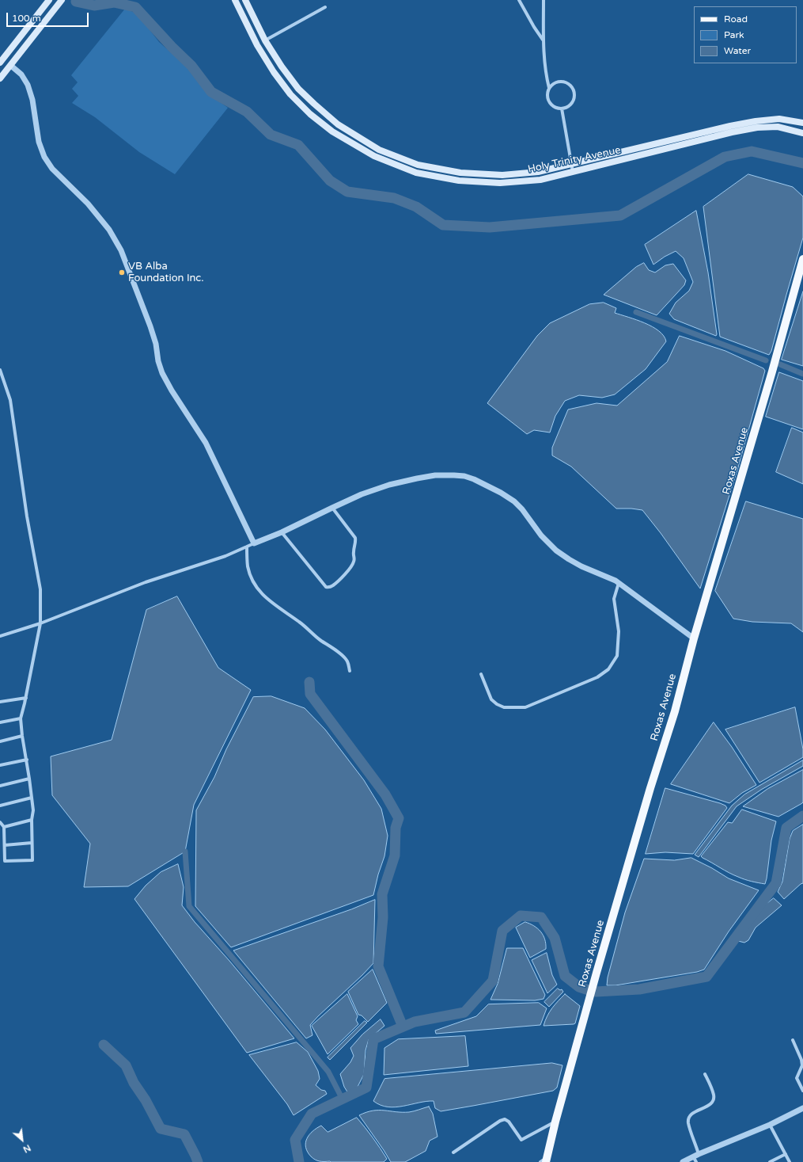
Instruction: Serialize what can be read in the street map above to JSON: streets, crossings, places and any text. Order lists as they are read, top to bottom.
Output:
{
  "streets": {
    "main road": ["Holy Trinity Avenue", "Roxas Avenue"]
  },
  "places": ["VB Alba Foundation Inc."],
  "legend": ["Road", "Park", "Water"],
  "scale_bar": "100 m",
  "north": "bottom right"
}
